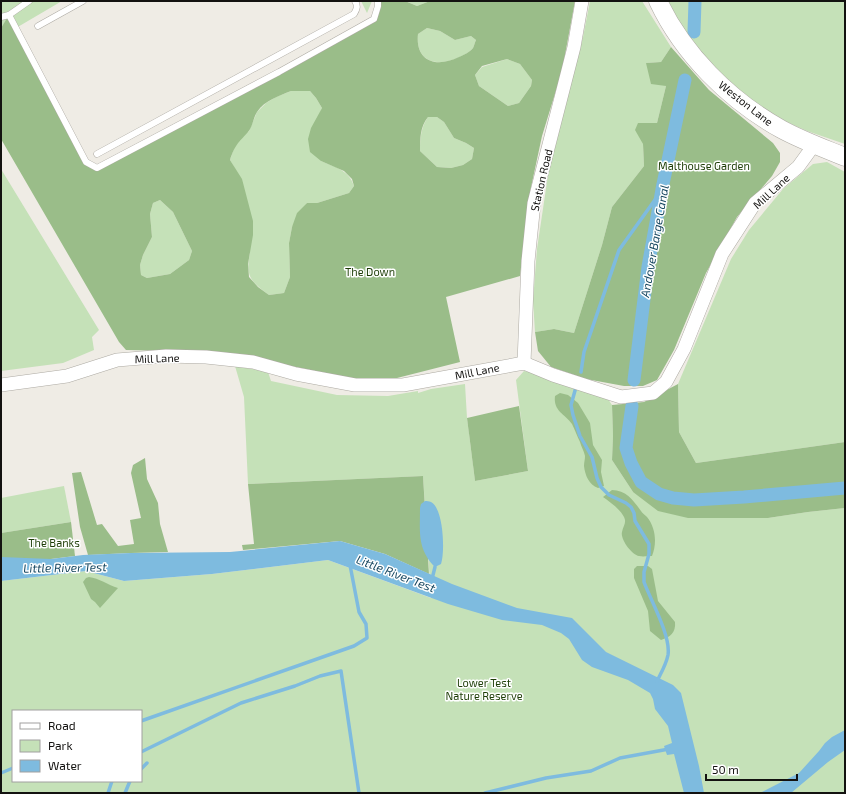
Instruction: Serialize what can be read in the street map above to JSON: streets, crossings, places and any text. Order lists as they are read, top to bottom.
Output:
{
  "streets": {
    "street": ["Weston Lane", "Station Road", "Mill Lane"]
  },
  "crossings": [
    ["Weston Lane", "Mill Lane"],
    ["Station Road", "Mill Lane"]
  ],
  "water": ["Andover Barge Canal", "Little River Test"],
  "parks": [
    "Malthouse Garden",
    "The Down",
    "The Banks",
    "Lower Test Nature Reserve"
  ],
  "legend": ["Road", "Park", "Water"],
  "scale_bar": "50 m"
}
